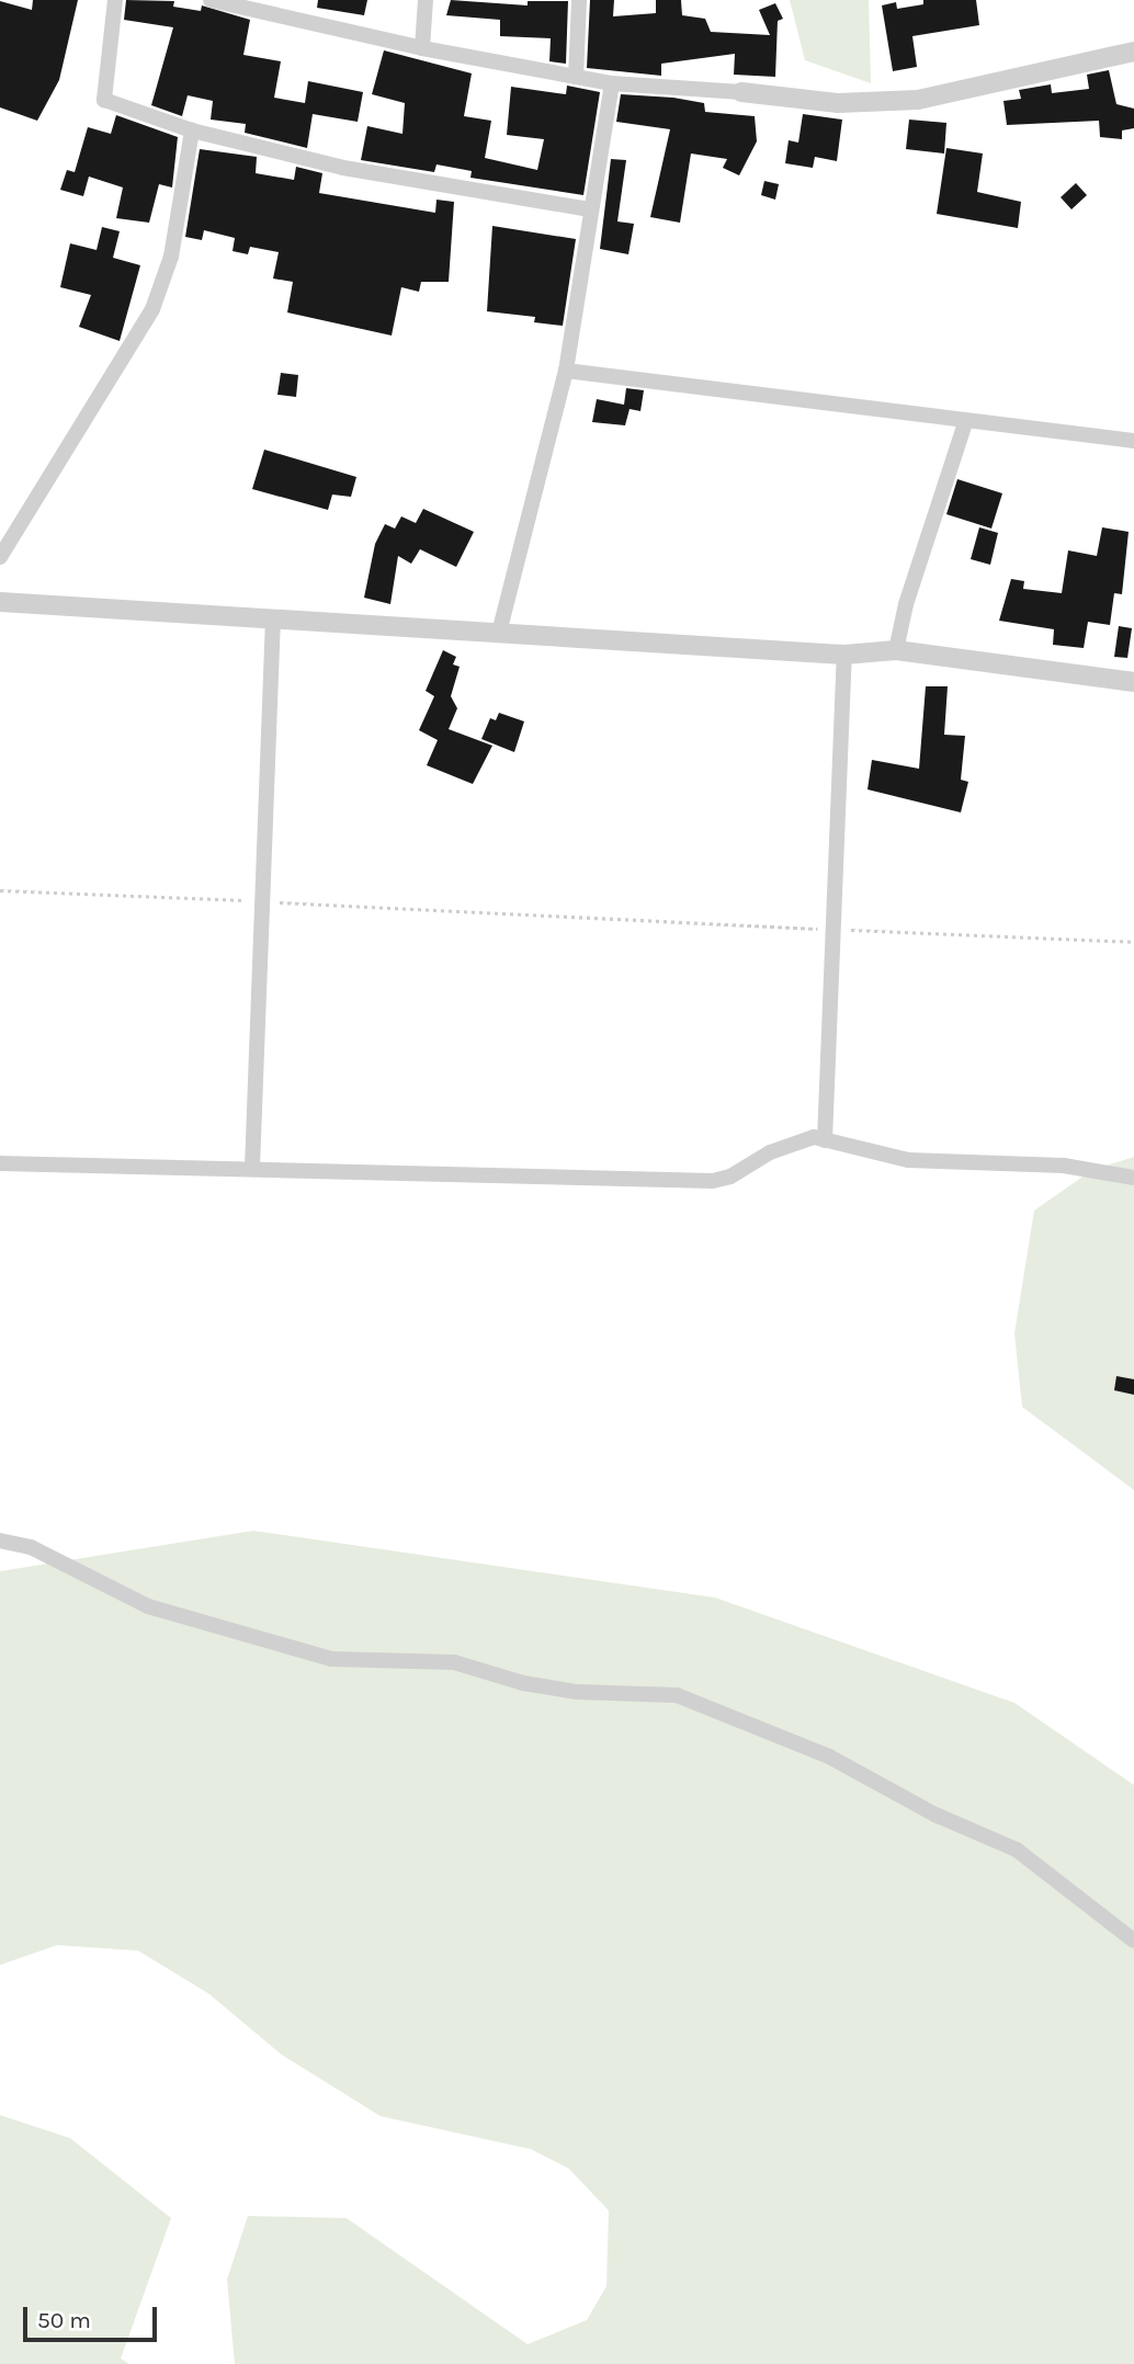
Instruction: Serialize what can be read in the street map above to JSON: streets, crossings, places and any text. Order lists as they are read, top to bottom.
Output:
{
  "scale_bar": "50 m"
}
